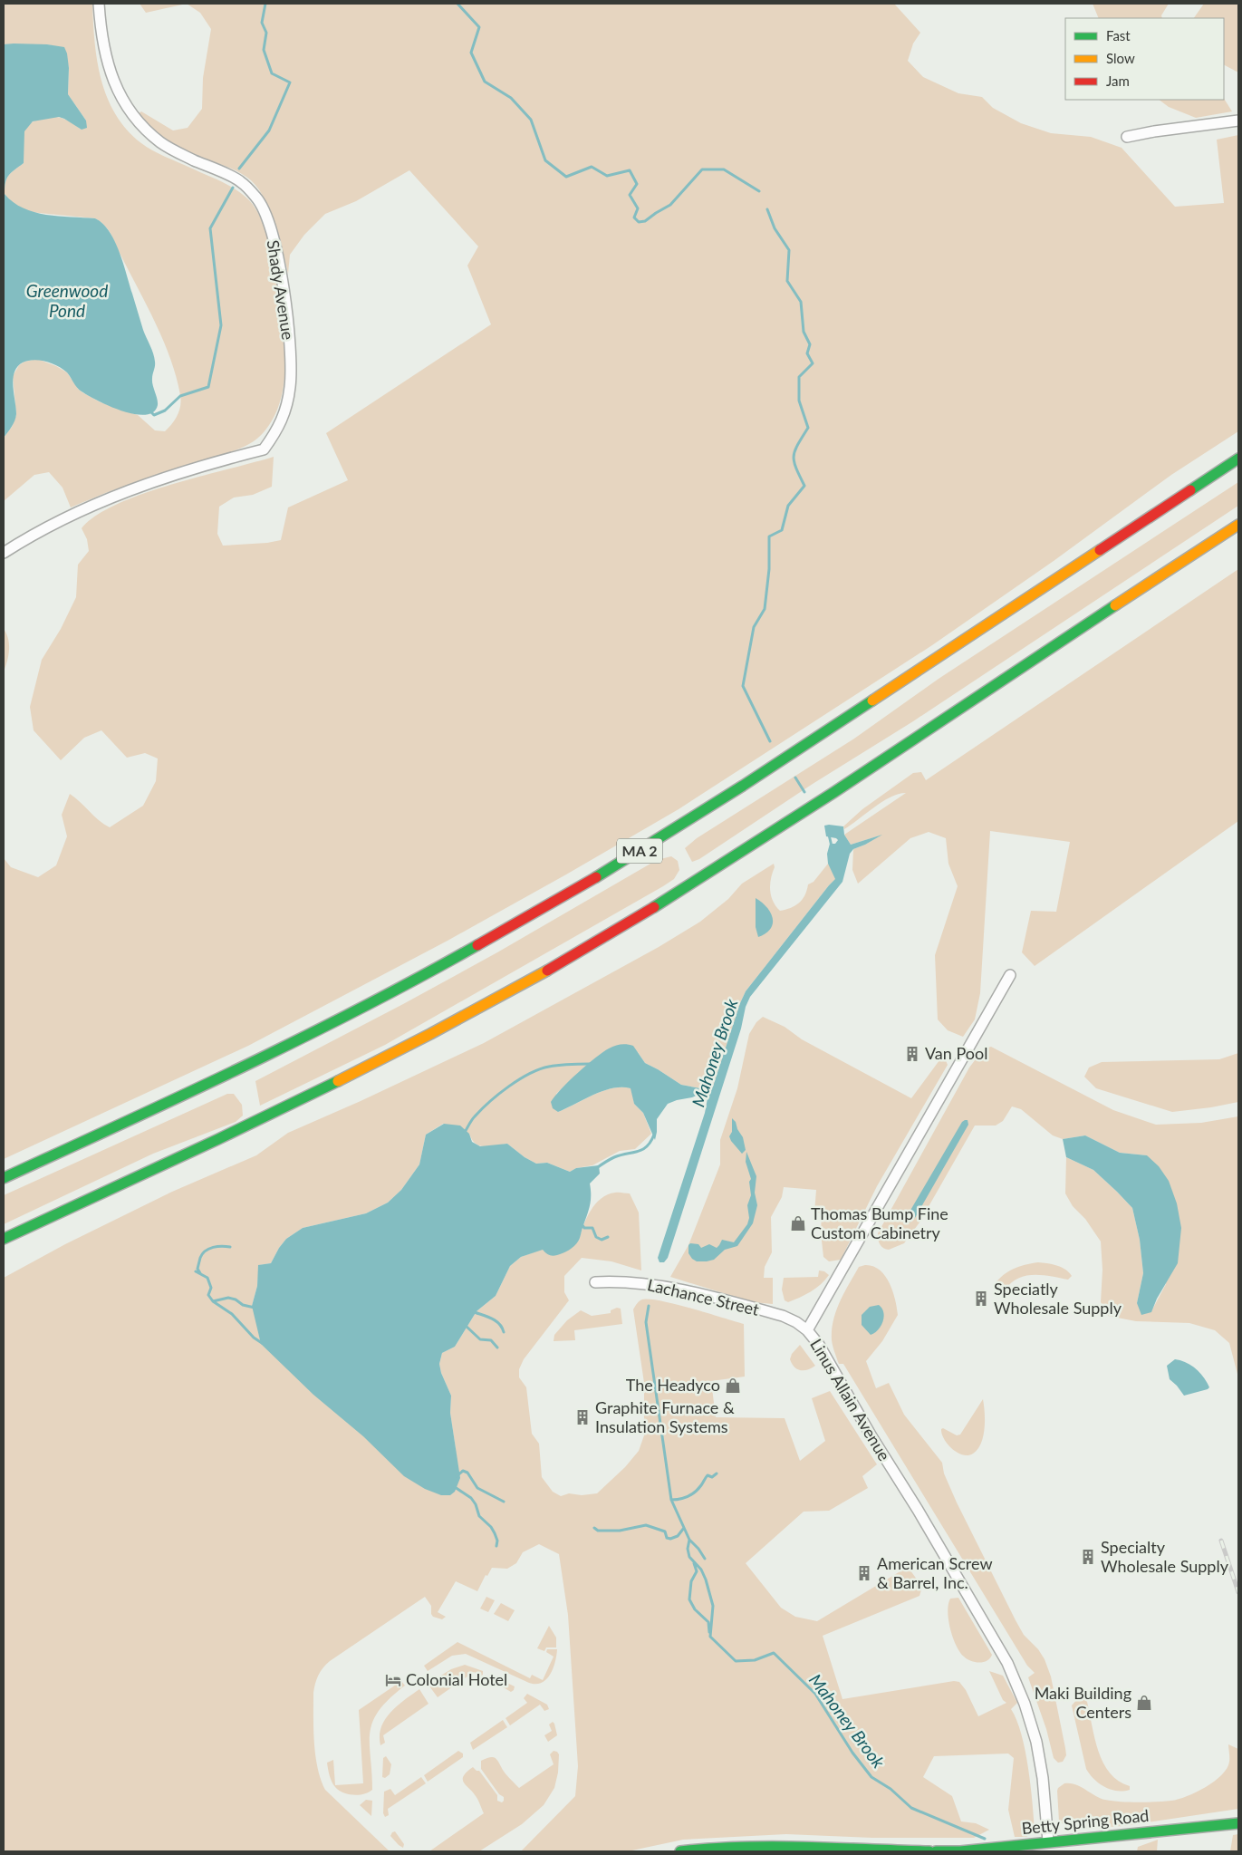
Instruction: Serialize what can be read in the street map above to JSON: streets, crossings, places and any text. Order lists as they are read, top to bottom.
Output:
{
  "streets": {
    "main road": ["MA 2", "Betty Spring Road"],
    "street": ["Shady Avenue", "Lachance Street", "Linus Allain Avenue"]
  },
  "crossings": [
    ["Lachance Street", "Linus Allain Avenue"],
    ["Linus Allain Avenue", "Betty Spring Road"]
  ],
  "water": ["Greenwood Pond", "Mahoney Brook"],
  "places": {
    "building": [
      "Van Pool",
      "Speciatly Wholesale Supply",
      "Graphite Furnace & Insulation Systems",
      "Specialty Wholesale Supply",
      "American Screw & Barrel, Inc."
    ],
    "shop": ["Thomas Bump Fine Custom Cabinetry", "The Headyco", "Maki Building Centers"],
    "hotel": ["Colonial Hotel"]
  },
  "legend": ["Fast", "Slow", "Jam"]
}
